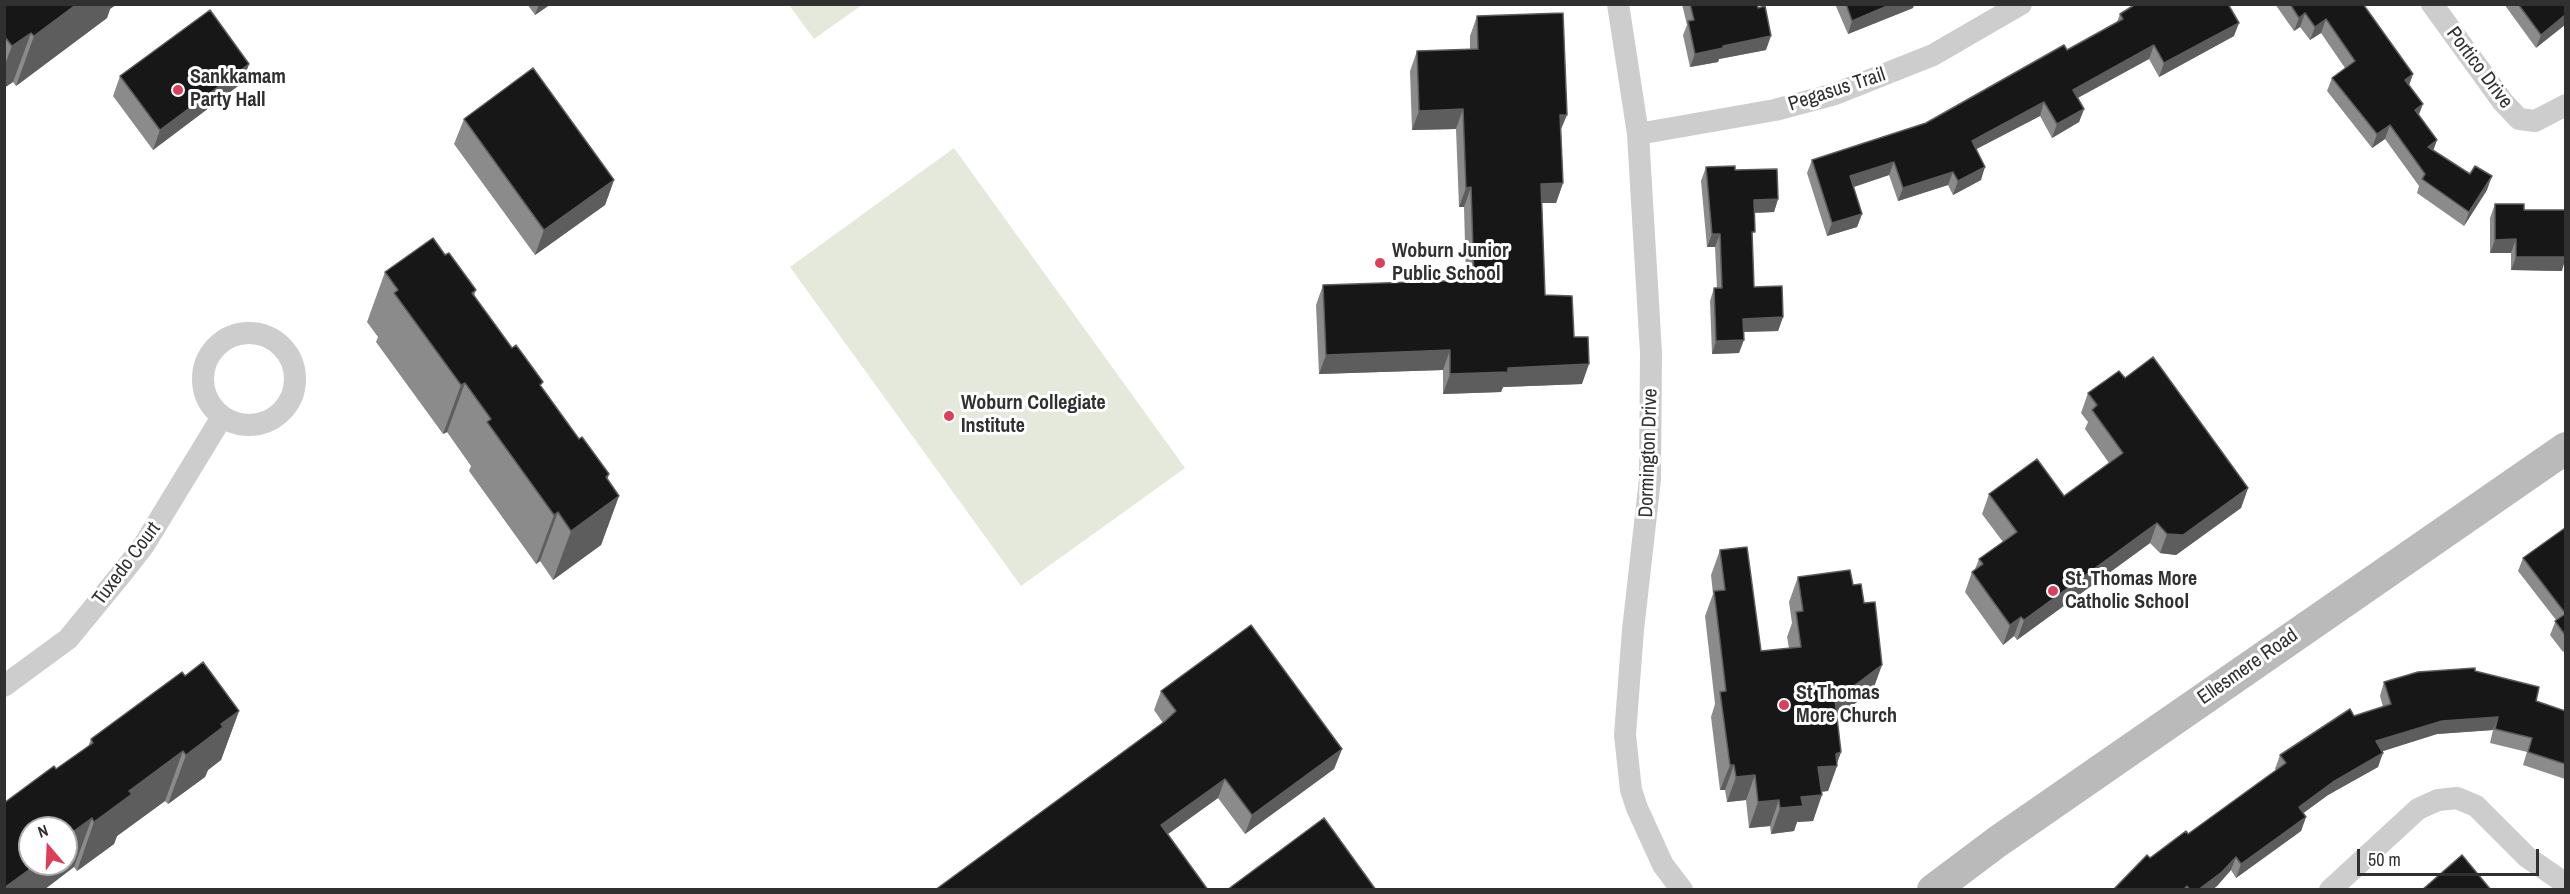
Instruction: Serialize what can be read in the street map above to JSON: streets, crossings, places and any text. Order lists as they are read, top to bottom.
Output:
{
  "streets": {
    "main road": ["Ellesmere Road"],
    "street": [
      "Portico Drive",
      "Pegasus Trail",
      "Dormington Drive",
      "Tuxedo Court"
    ]
  },
  "crossings": [
    ["Pegasus Trail", "Dormington Drive"]
  ],
  "places": [
    "Sankkamam Party Hall",
    "Woburn Junior Public School",
    "Woburn Collegiate Institute",
    "St. Thomas More Catholic School",
    "St Thomas More Church"
  ],
  "scale_bar": "50 m",
  "north": "top"
}
